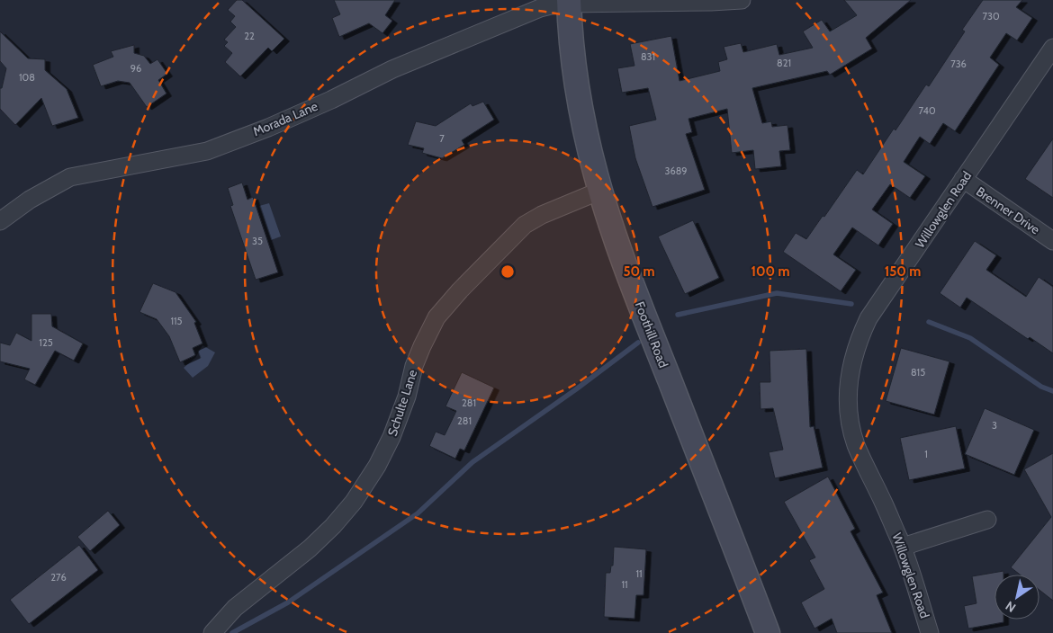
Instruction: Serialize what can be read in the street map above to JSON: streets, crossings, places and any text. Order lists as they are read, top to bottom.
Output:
{
  "streets": {
    "main road": ["Foothill Road"],
    "street": [
      "Morada Lane",
      "Willowglen Road",
      "Brenner Drive",
      "Schulte Lane"
    ]
  },
  "crossings": [
    ["Morada Lane", "Foothill Road"],
    ["Willowglen Road", "Brenner Drive"],
    ["Foothill Road", "Schulte Lane"]
  ],
  "house_numbers": [
    "730",
    "22",
    "831",
    "821",
    "736",
    "96",
    "108",
    "740",
    "7",
    "3689",
    "35",
    "115",
    "125",
    "815",
    "281",
    "281",
    "3",
    "1",
    "11",
    "276",
    "11"
  ],
  "north": "bottom left",
  "rings": ["50 m", "100 m", "150 m"]
}
